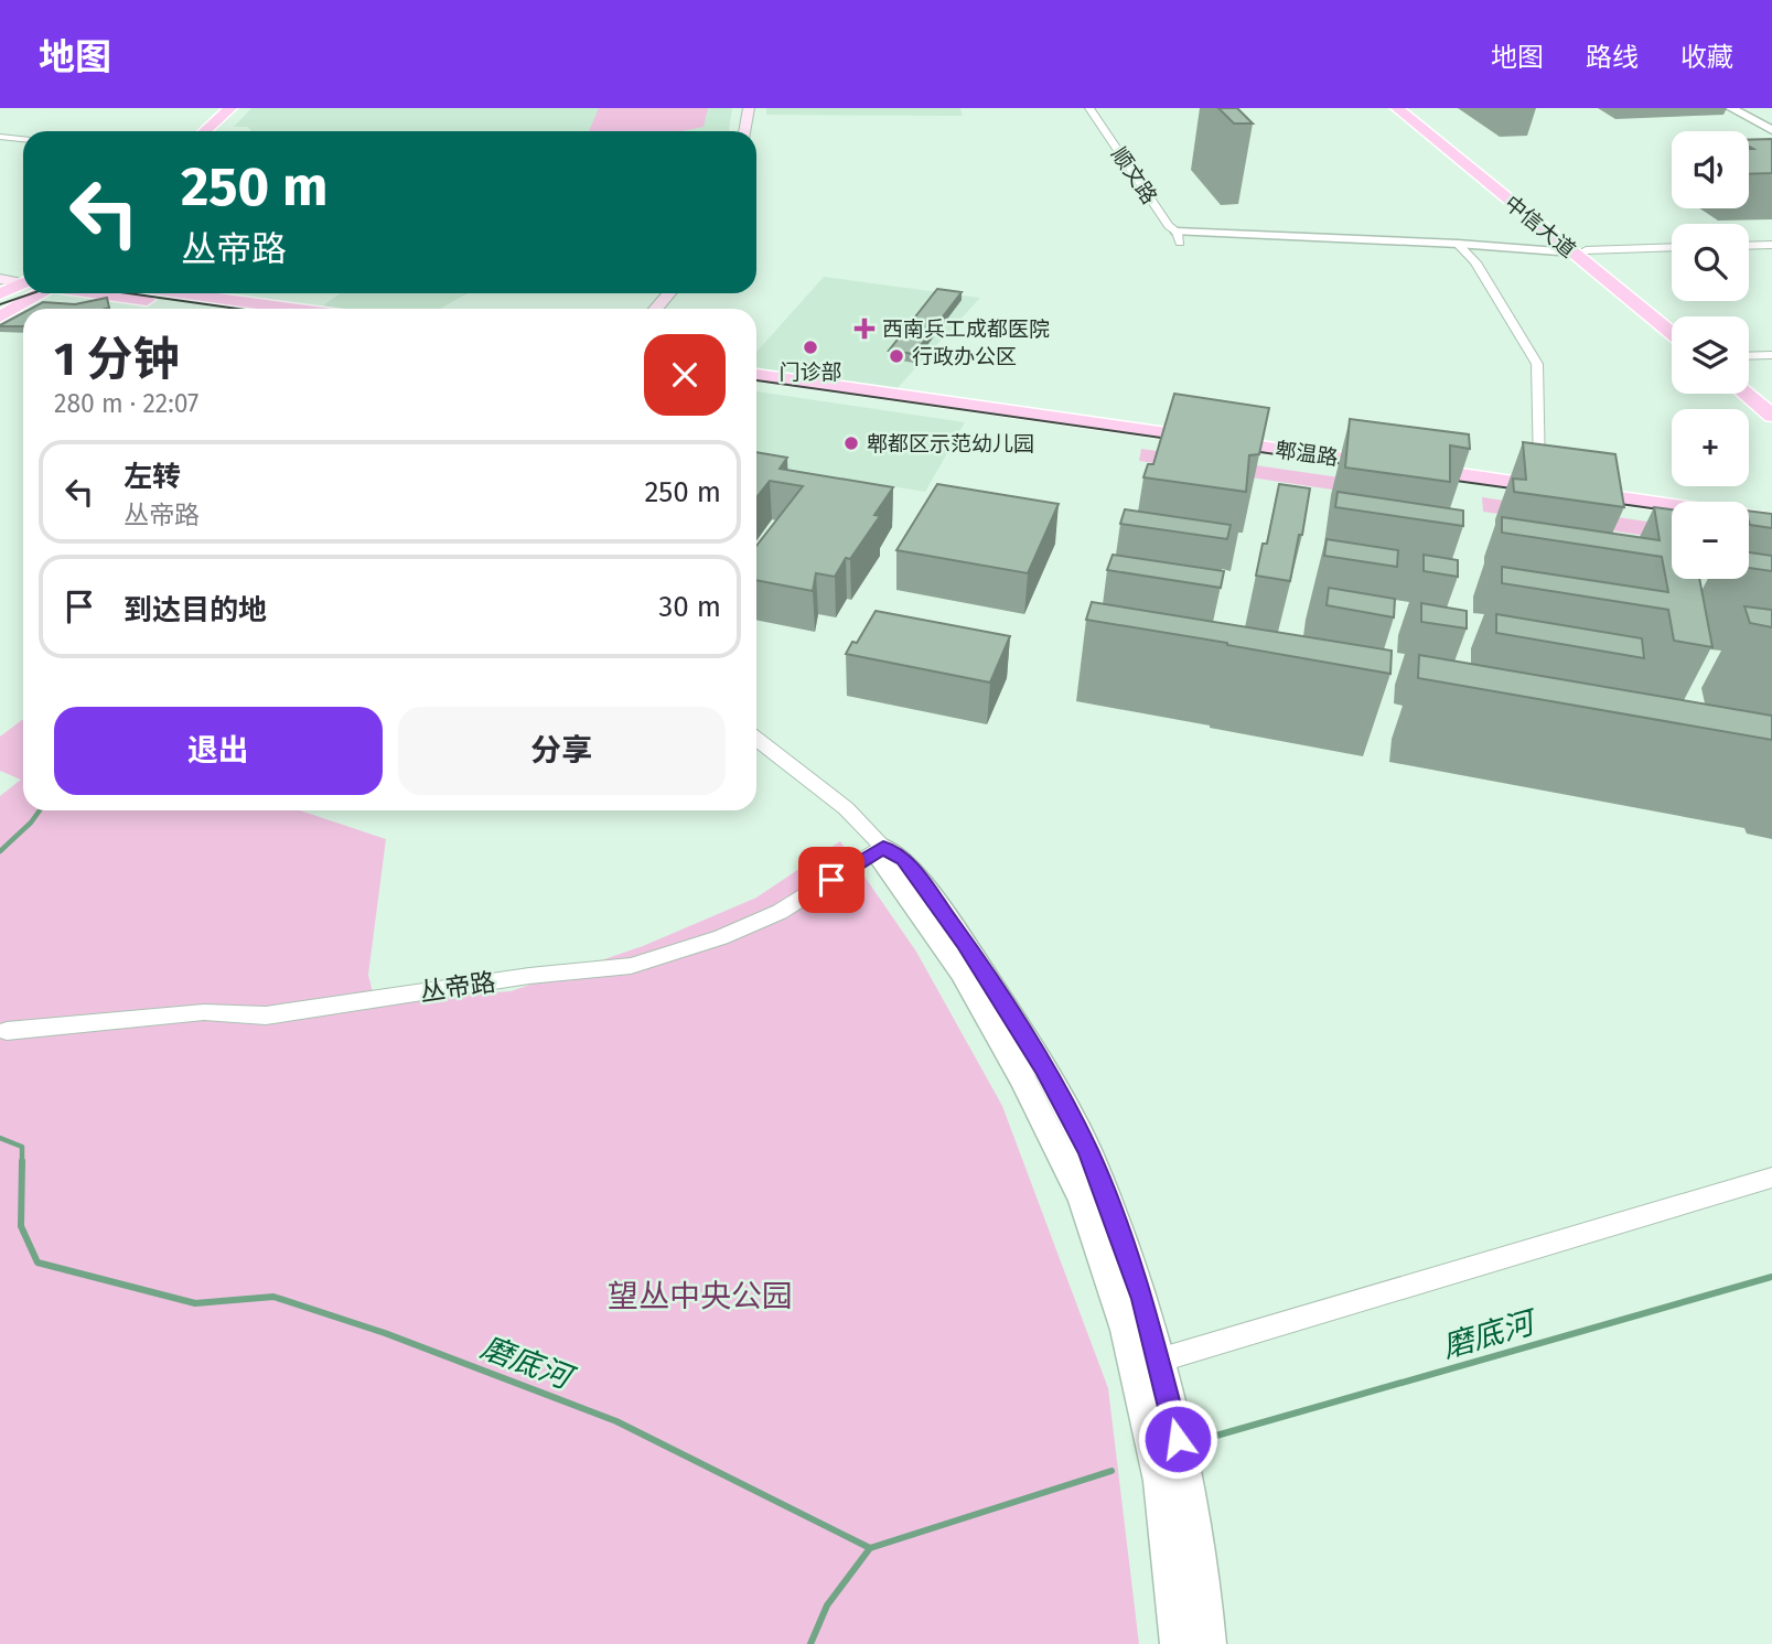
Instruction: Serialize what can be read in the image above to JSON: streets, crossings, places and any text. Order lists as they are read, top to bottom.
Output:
{
  "streets": {
    "main road": ["中信大道", "郫温路"],
    "street": ["顺文路", "丛帝路"]
  },
  "water": ["磨底河"],
  "parks": ["望丛中央公园"],
  "places": {
    "health": ["西南兵工成都医院"],
    "other": ["门诊部", "行政办公区", "郫都区示范幼儿园"]
  },
  "page": {
    "header": "地图",
    "nav": ["地图", "路线", "收藏"],
    "map_buttons": ["+", "−"],
    "turn": ["250 m", "丛帝路"],
    "heading": ["1 分钟", "280 m · 22:07"],
    "list": [
      {
        "name": "左转",
        "note": "丛帝路",
        "value": "250 m"
      },
      {
        "name": "到达目的地",
        "value": "30 m"
      }
    ],
    "buttons": ["退出", "分享"]
  }
}
